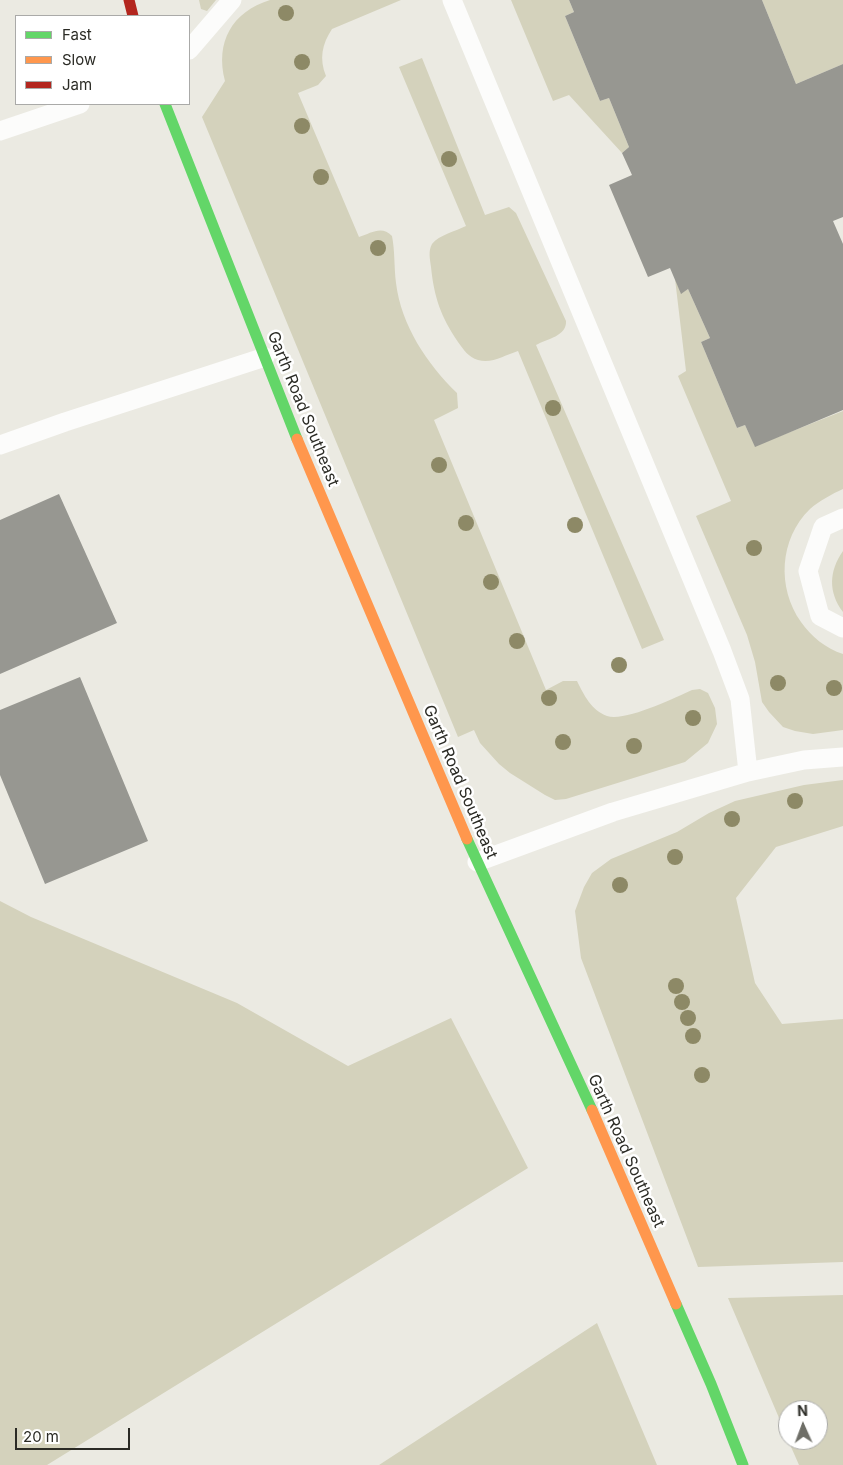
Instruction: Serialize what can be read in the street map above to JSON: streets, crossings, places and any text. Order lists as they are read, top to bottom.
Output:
{
  "streets": {
    "street": ["Garth Road Southeast"]
  },
  "legend": ["Fast", "Slow", "Jam"],
  "scale_bar": "20 m",
  "north": "top"
}
